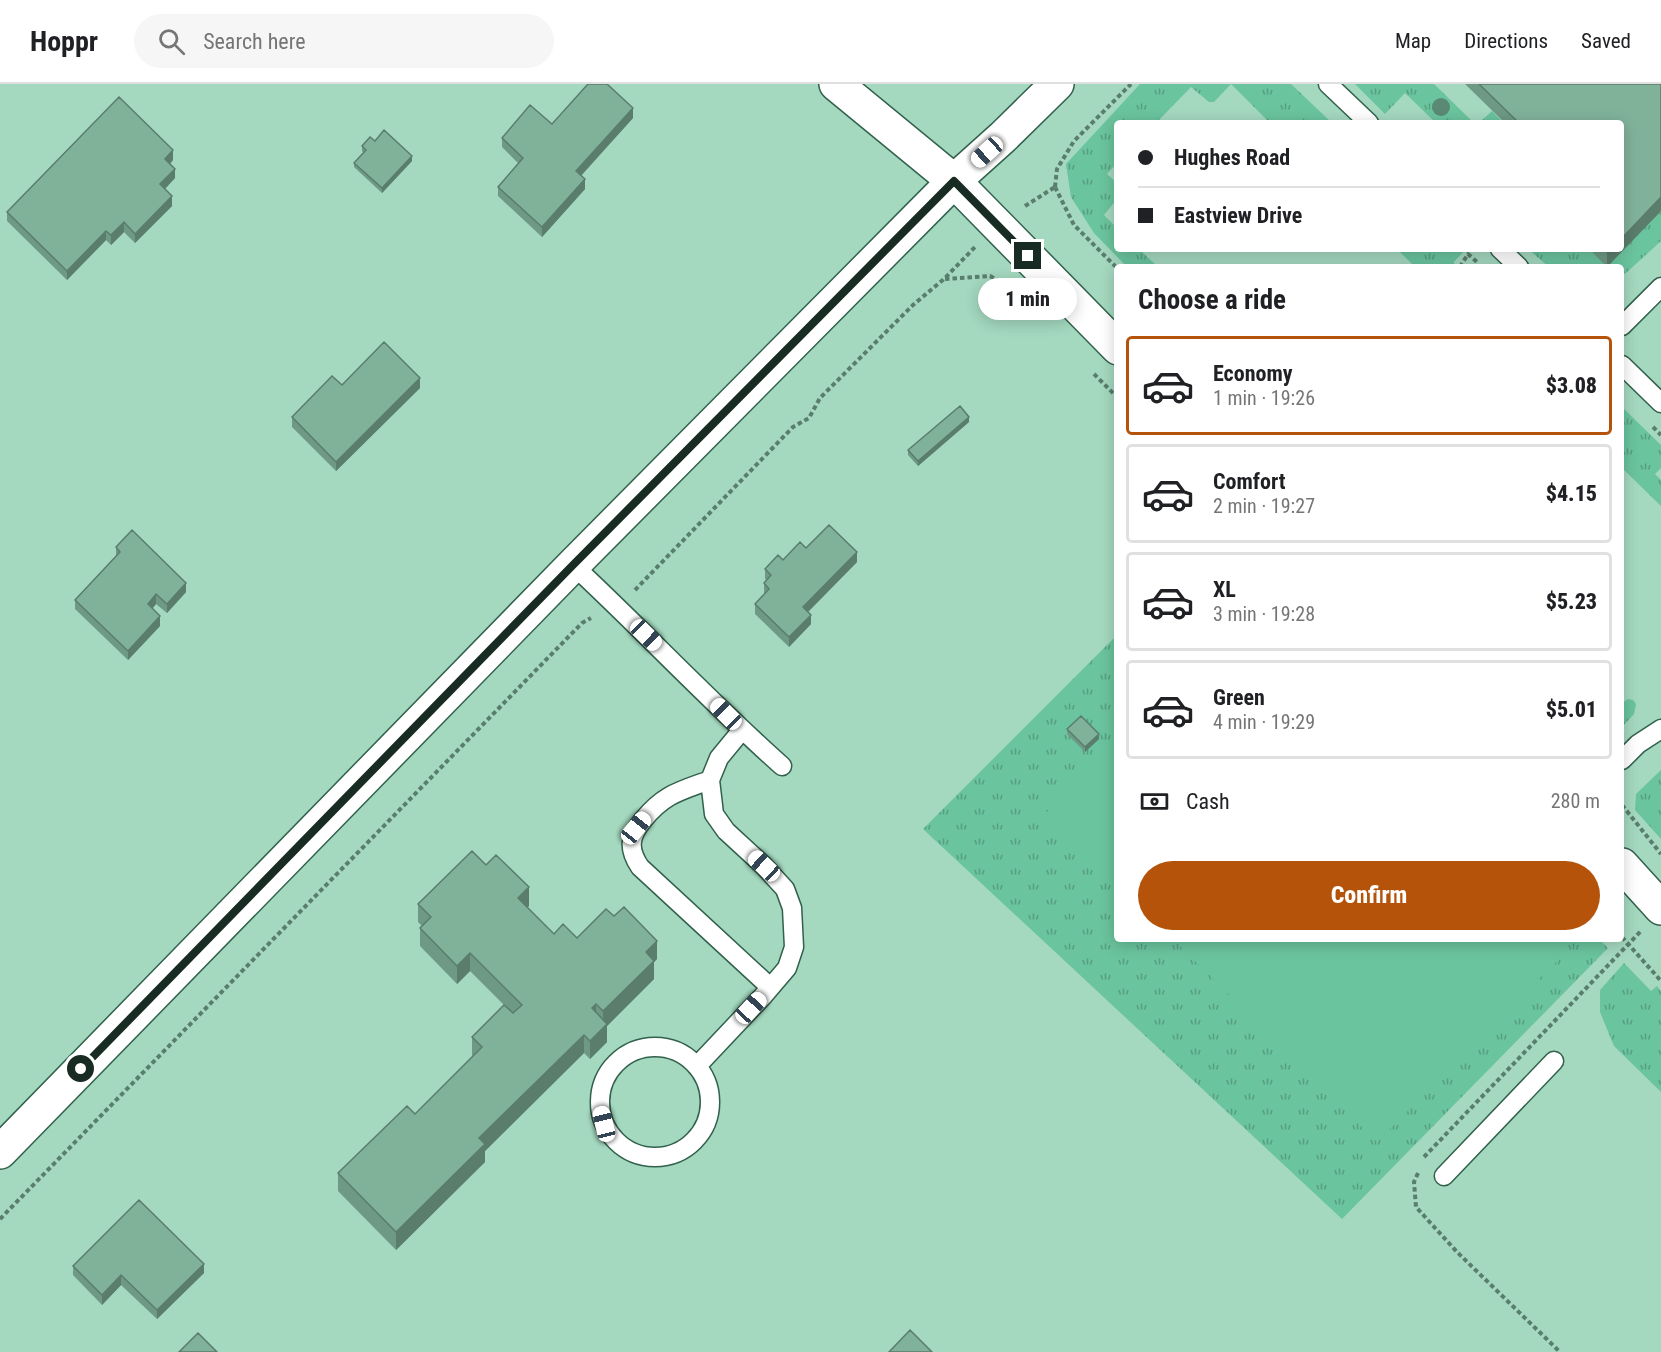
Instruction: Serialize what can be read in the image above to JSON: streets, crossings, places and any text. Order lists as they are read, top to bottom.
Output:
{
  "page": {
    "header": "Hoppr",
    "search": "Search here",
    "nav": ["Map", "Directions", "Saved"],
    "banner": ["Hughes Road", "Eastview Drive"],
    "heading": "Choose a ride",
    "bubble": "1 min",
    "list": [
      {
        "name": "Economy",
        "note": "1 min · 19:26",
        "value": "$3.08"
      },
      {
        "name": "Comfort",
        "note": "2 min · 19:27",
        "value": "$4.15"
      },
      {
        "name": "XL",
        "note": "3 min · 19:28",
        "value": "$5.23"
      },
      {
        "name": "Green",
        "note": "4 min · 19:29",
        "value": "$5.01"
      }
    ],
    "pay": ["Cash", "280 m"],
    "buttons": "Confirm"
  }
}
